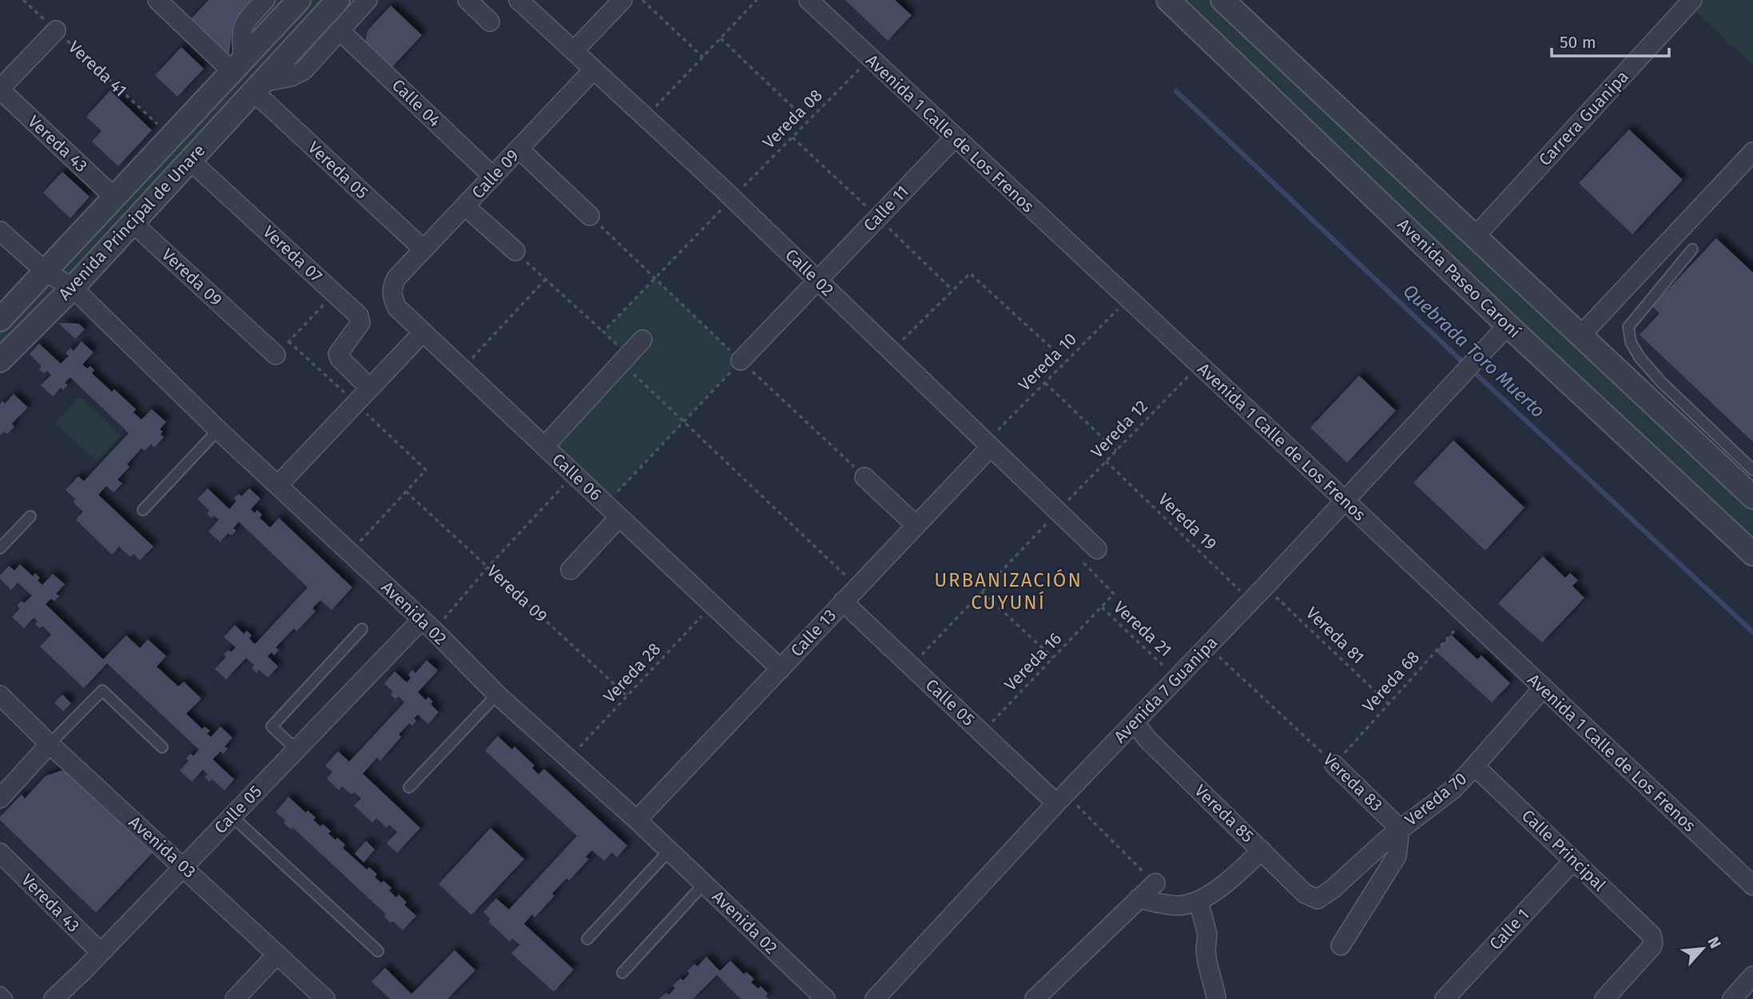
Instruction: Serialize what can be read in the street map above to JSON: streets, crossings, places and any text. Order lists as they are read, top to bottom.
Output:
{
  "streets": {
    "street": [
      "Calle 04",
      "Carrera Guanipa",
      "Avenida 1 Calle de Los Frenos",
      "Vereda 43",
      "Vereda 05",
      "Calle 09",
      "Calle 11",
      "Avenida Principal de Unare",
      "Vereda 07",
      "Calle 02",
      "Vereda 09",
      "Avenida Paseo Caroní",
      "Calle 06",
      "Avenida 02",
      "Calle 13",
      "Avenida 7 Guanipa",
      "Calle 05",
      "Vereda 83",
      "Vereda 70",
      "Vereda 85",
      "Avenida 03",
      "Calle Principal",
      "Calle 1"
    ],
    "path": [
      "Vereda 41",
      "Vereda 08",
      "Vereda 10",
      "Vereda 12",
      "Vereda 19",
      "Vereda 21",
      "Vereda 81",
      "Vereda 16",
      "Vereda 28",
      "Vereda 68"
    ]
  },
  "crossings": [
    ["Vereda 41", "Avenida Principal de Unare"],
    ["Calle 04", "Calle 09"],
    ["Vereda 08", "Avenida 1 Calle de Los Frenos"],
    ["Vereda 08", "Calle 02"],
    ["Avenida 1 Calle de Los Frenos", "Calle 11"],
    ["Avenida 1 Calle de Los Frenos", "Vereda 10"],
    ["Avenida 1 Calle de Los Frenos", "Vereda 12"],
    ["Avenida 1 Calle de Los Frenos", "Vereda 68"],
    ["Avenida 1 Calle de Los Frenos", "Avenida 7 Guanipa"],
    ["Avenida 1 Calle de Los Frenos", "Vereda 70"],
    ["Vereda 43", "Avenida Principal de Unare"],
    ["Vereda 43", "Calle 05"],
    ["Vereda 05", "Calle 09"],
    ["Vereda 05", "Avenida Principal de Unare"],
    ["Calle 09", "Calle 02"],
    ["Calle 09", "Calle 06"],
    ["Calle 11", "Calle 02"],
    ["Avenida Principal de Unare", "Vereda 07"],
    ["Avenida Principal de Unare", "Vereda 09"],
    ["Avenida Principal de Unare", "Avenida 02"],
    ["Calle 02", "Vereda 10"],
    ["Calle 02", "Vereda 12"],
    ["Calle 02", "Vereda 21"],
    ["Calle 02", "Calle 13"],
    ["Vereda 09", "Vereda 28"],
    ["Avenida Paseo Caroní", "Avenida 7 Guanipa"],
    ["Vereda 10", "Calle 13"],
    ["Vereda 12", "Vereda 19"],
    ["Vereda 12", "Calle 05"],
    ["Calle 06", "Calle 13"],
    ["Calle 06", "Vereda 28"],
    ["Vereda 19", "Avenida 7 Guanipa"],
    ["Avenida 02", "Calle 13"],
    ["Avenida 02", "Vereda 28"],
    ["Avenida 02", "Calle 05"],
    ["Vereda 21", "Vereda 16"],
    ["Vereda 21", "Avenida 7 Guanipa"],
    ["Calle 13", "Calle 05"],
    ["Vereda 81", "Vereda 68"],
    ["Vereda 81", "Avenida 7 Guanipa"],
    ["Vereda 16", "Calle 05"],
    ["Vereda 68", "Vereda 83"],
    ["Avenida 7 Guanipa", "Calle 05"],
    ["Avenida 7 Guanipa", "Vereda 83"],
    ["Avenida 7 Guanipa", "Vereda 85"],
    ["Calle 05", "Avenida 03"],
    ["Vereda 83", "Vereda 70"],
    ["Vereda 70", "Vereda 85"],
    ["Vereda 70", "Calle Principal"],
    ["Calle Principal", "Calle 1"]
  ],
  "districts": ["URBANIZACIÓN CUYUNÍ"],
  "water": ["Quebrada Toro Muerto"],
  "scale_bar": "50 m",
  "north": "top right"
}
